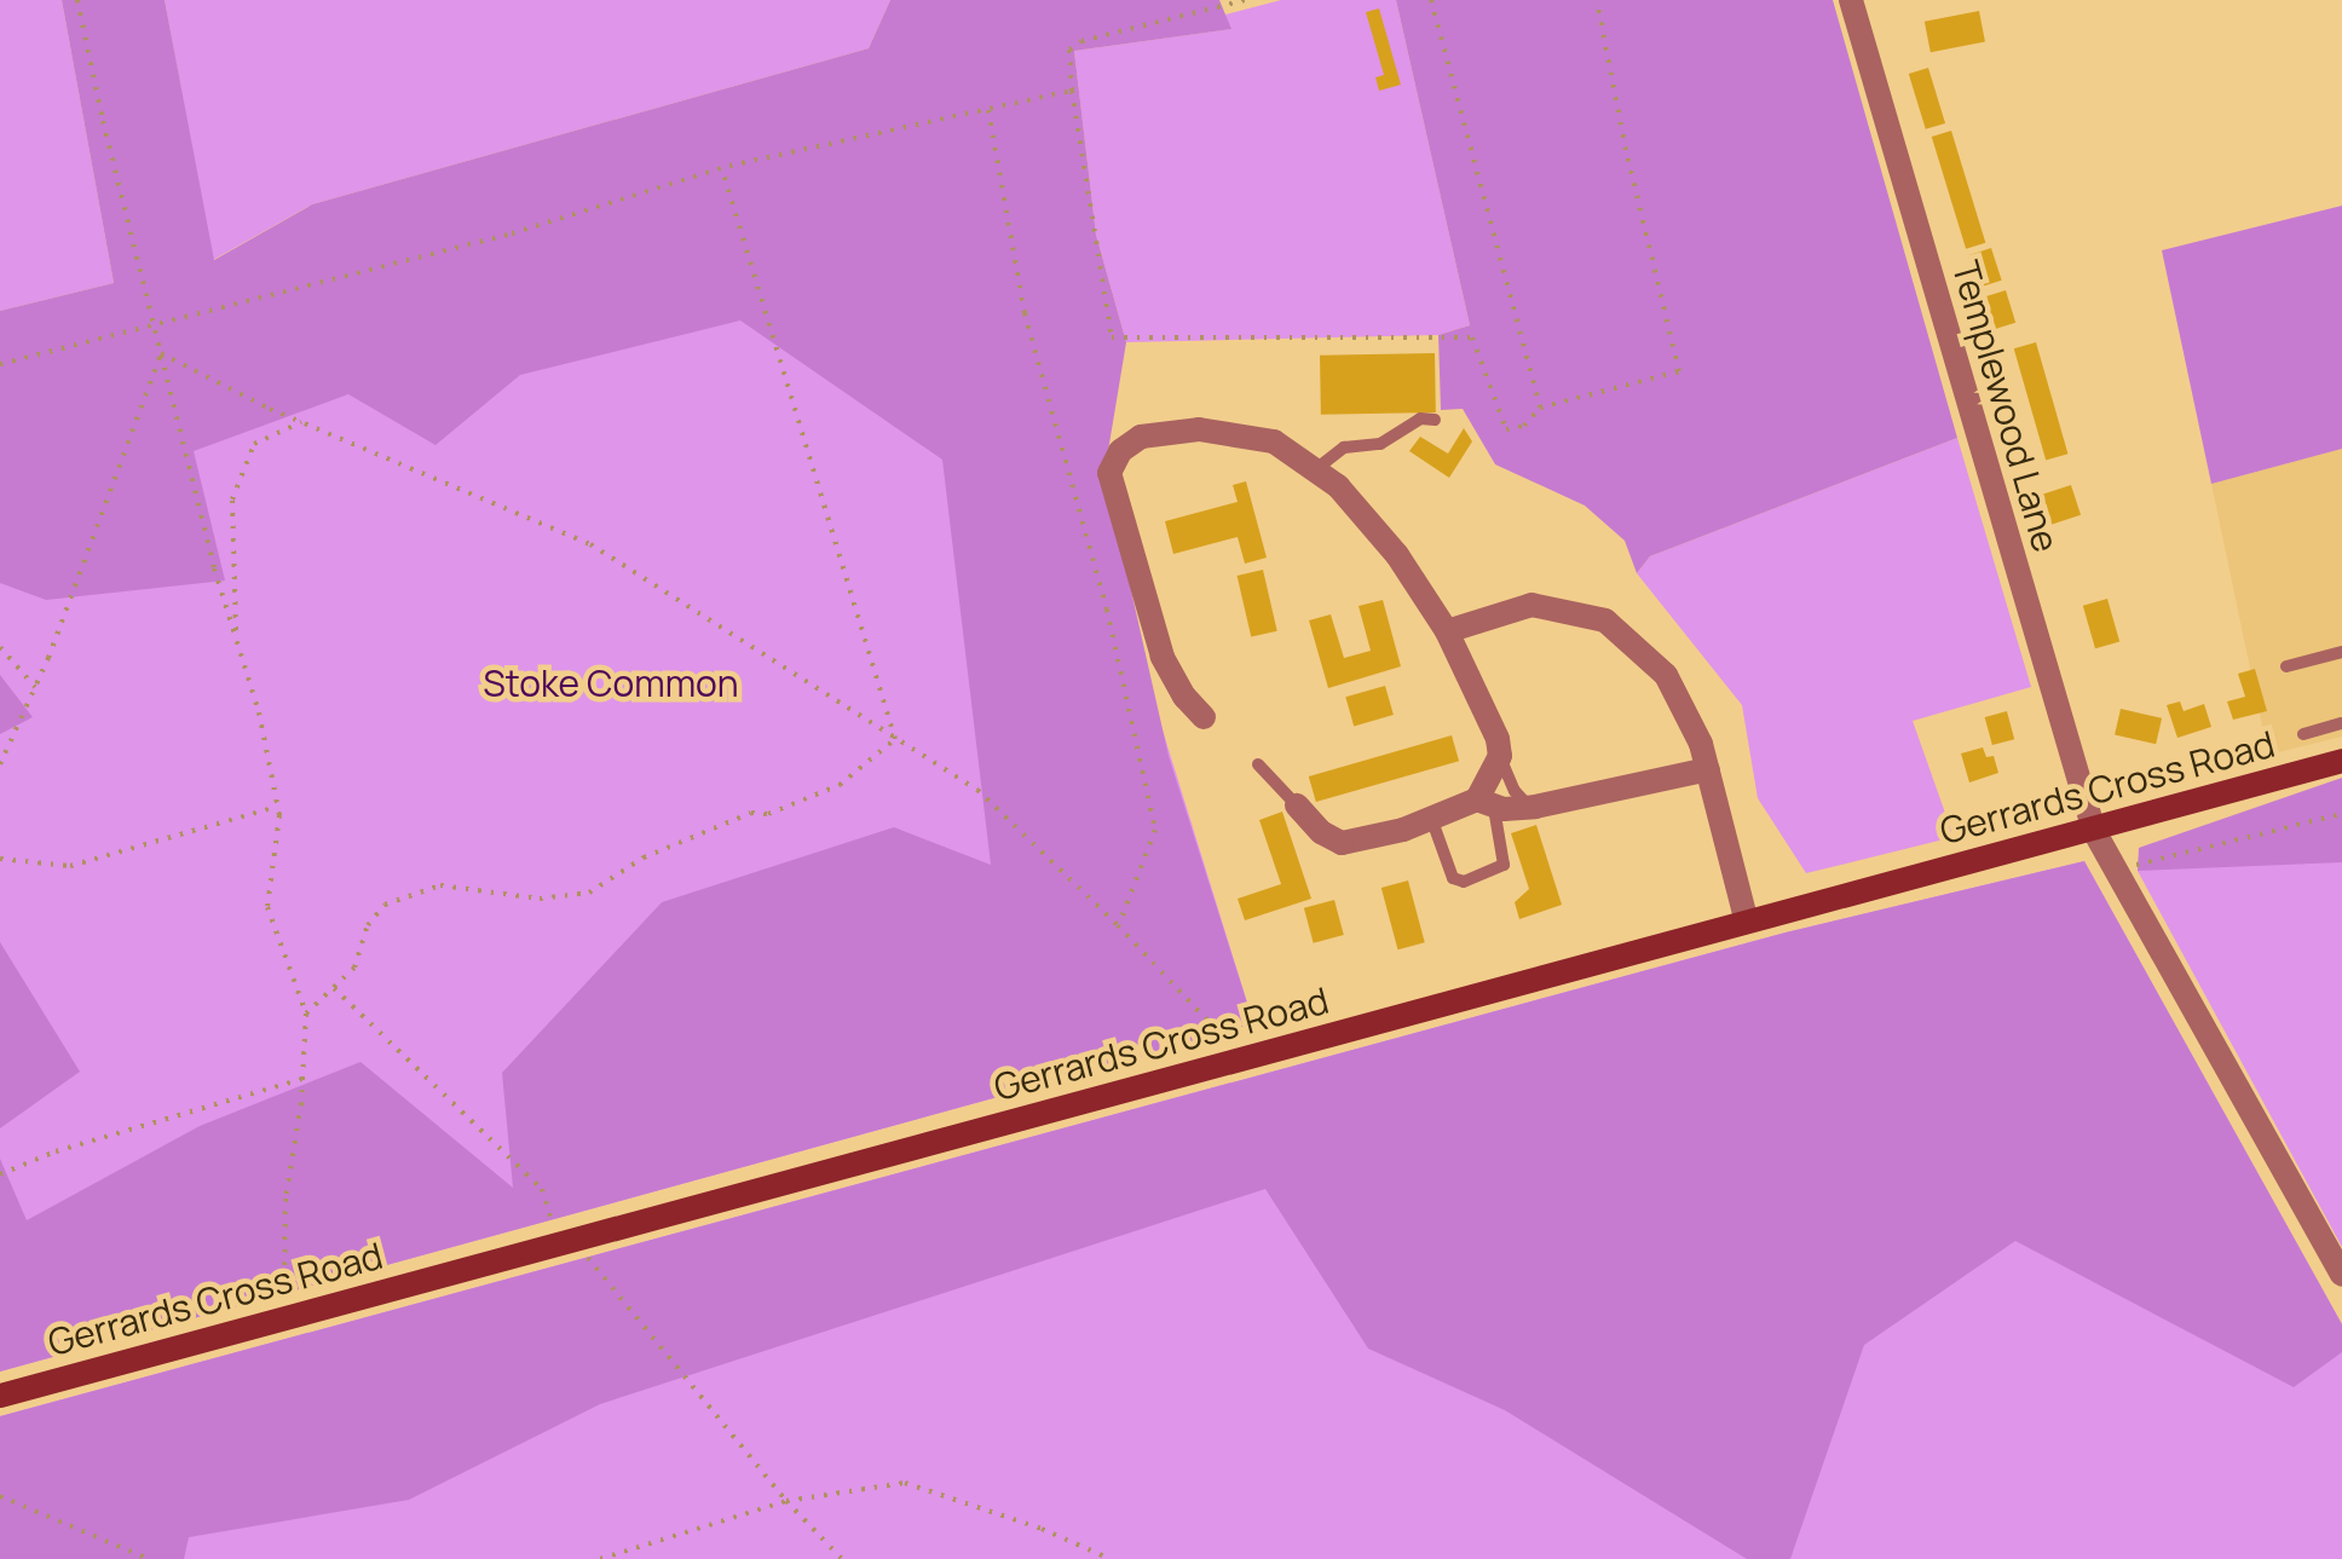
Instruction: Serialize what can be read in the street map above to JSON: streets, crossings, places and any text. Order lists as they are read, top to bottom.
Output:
{
  "streets": {
    "main road": ["Gerrards Cross Road"],
    "street": ["Templewood Lane"]
  },
  "crossings": [
    ["Templewood Lane", "Gerrards Cross Road"]
  ],
  "parks": ["Stoke Common"]
}
